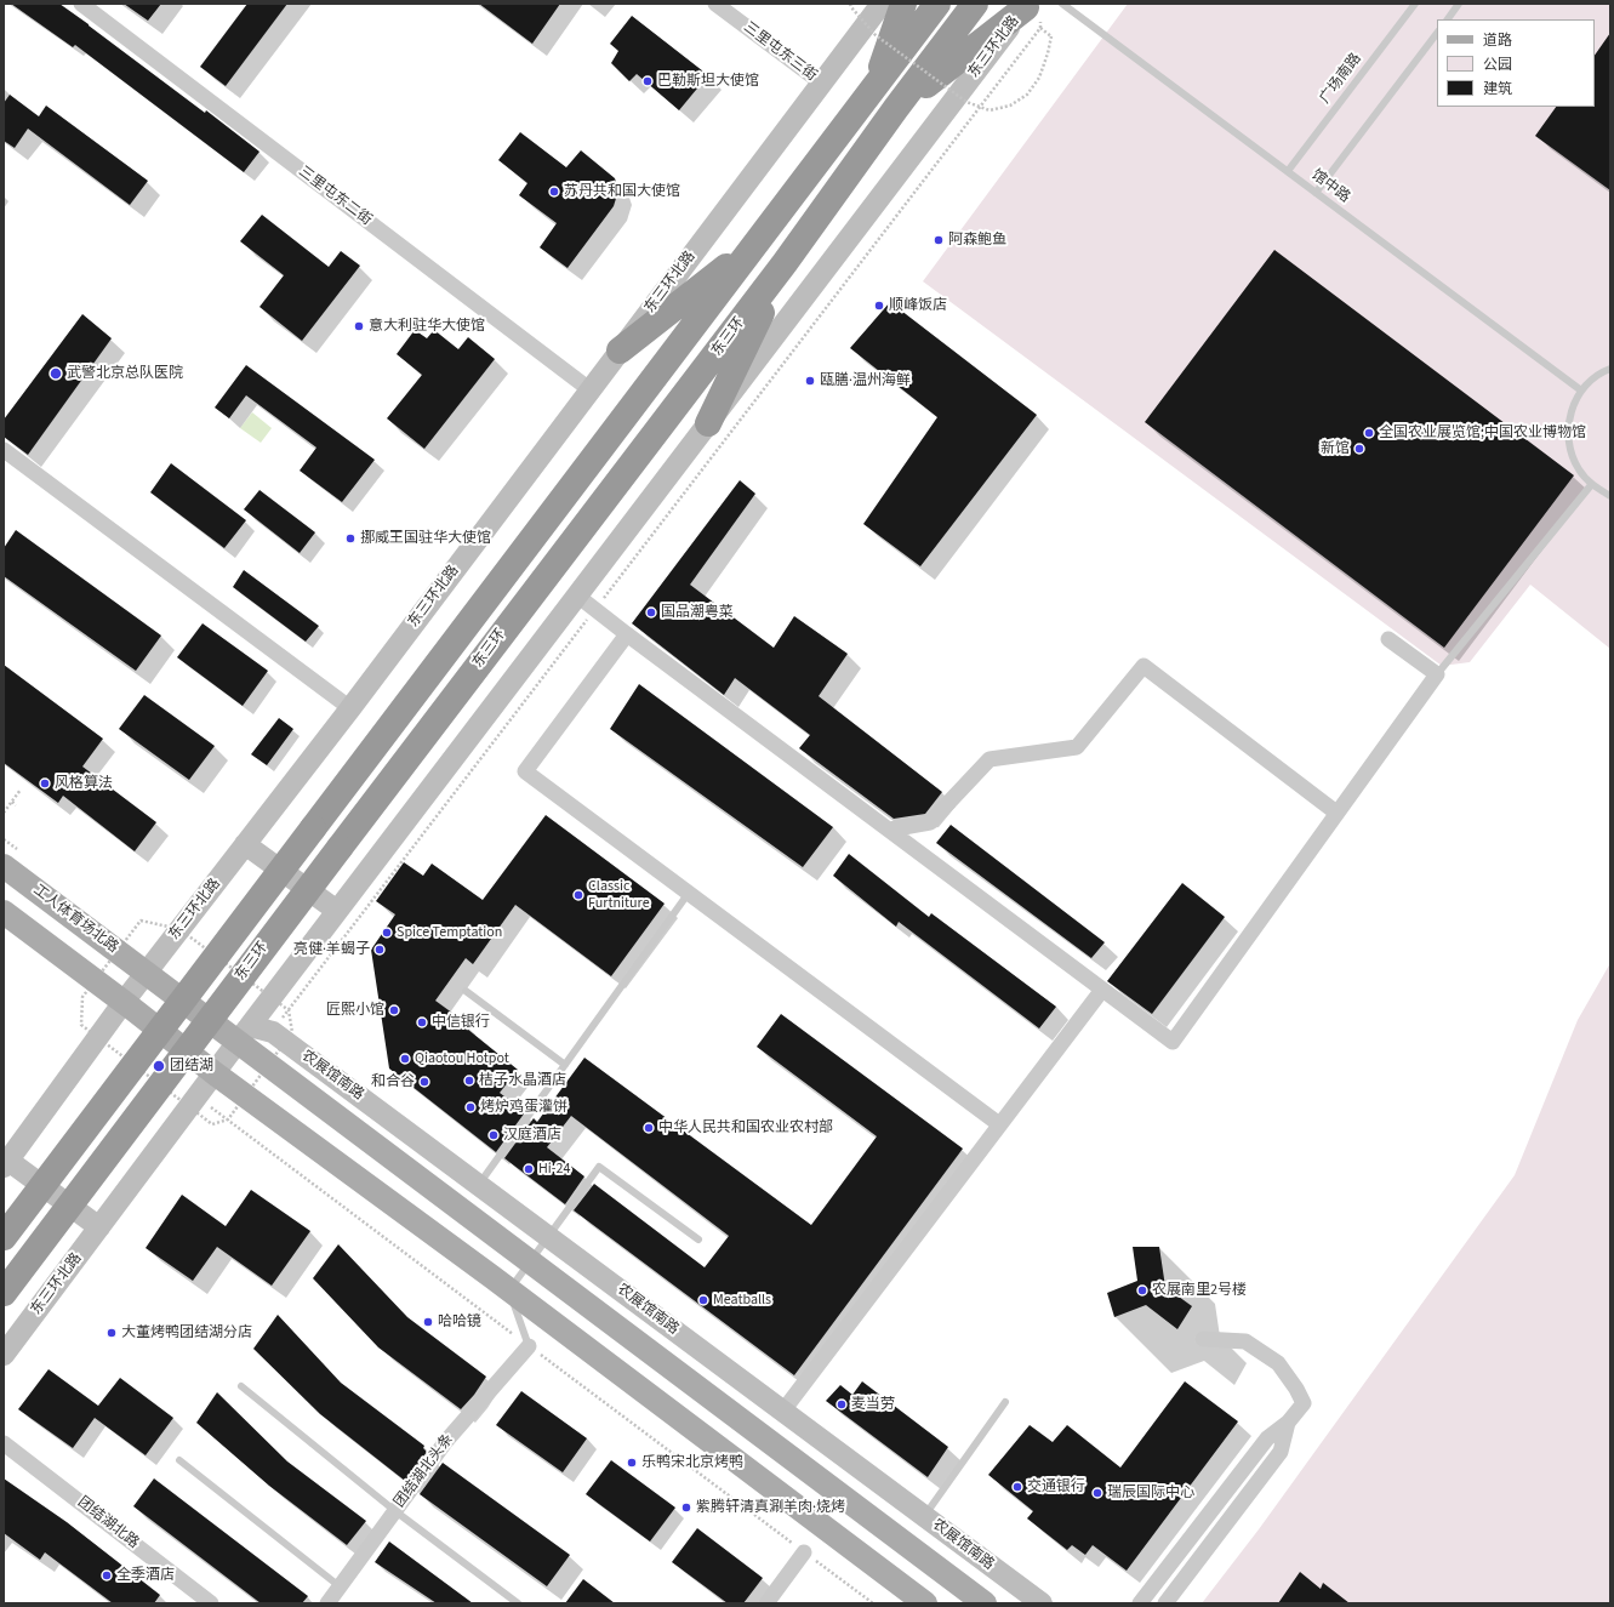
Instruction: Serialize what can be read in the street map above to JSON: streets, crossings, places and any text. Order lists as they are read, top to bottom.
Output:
{
  "streets": {
    "highway": ["东三环"],
    "main road": ["工人体育场北路", "农展馆南路"],
    "street": [
      "东三环北路",
      "三里屯东三街",
      "三里屯东二街",
      "团结湖北头条",
      "团结湖北路"
    ],
    "lane": ["广场南路", "馆中路"]
  },
  "crossings": [
    ["东三环北路", "三里屯东三街"],
    ["东三环北路", "三里屯东二街"],
    ["东三环北路", "工人体育场北路"],
    ["东三环北路", "农展馆南路"],
    ["广场南路", "馆中路"],
    ["工人体育场北路", "农展馆南路"]
  ],
  "places": [
    "巴勒斯坦大使馆",
    "苏丹共和国大使馆",
    "阿森鲍鱼",
    "顺峰饭店",
    "意大利驻华大使馆",
    "武警北京总队医院",
    "瓯膳·温州海鲜",
    "全国农业展览馆;中国农业博物馆",
    "新馆",
    "挪威王国驻华大使馆",
    "国品潮粤菜",
    "风格算法",
    "Classic Furtniture",
    "Spice Temptation",
    "亮健·羊蝎子",
    "匠熙小馆",
    "中信银行",
    "Qiaotou Hotpot",
    "团结湖",
    "桔子水晶酒店",
    "和合谷",
    "烤炉鸡蛋灌饼",
    "中华人民共和国农业农村部",
    "汉庭酒店",
    "Hi-24",
    "农展南里2号楼",
    "Meatballs",
    "哈哈镜",
    "大董烤鸭团结湖分店",
    "麦当劳",
    "乐鸭宋北京烤鸭",
    "交通银行",
    "瑞辰国际中心",
    "紫腾轩清真涮羊肉·烧烤",
    "全季酒店"
  ],
  "legend": ["道路", "公园", "建筑"]
}
